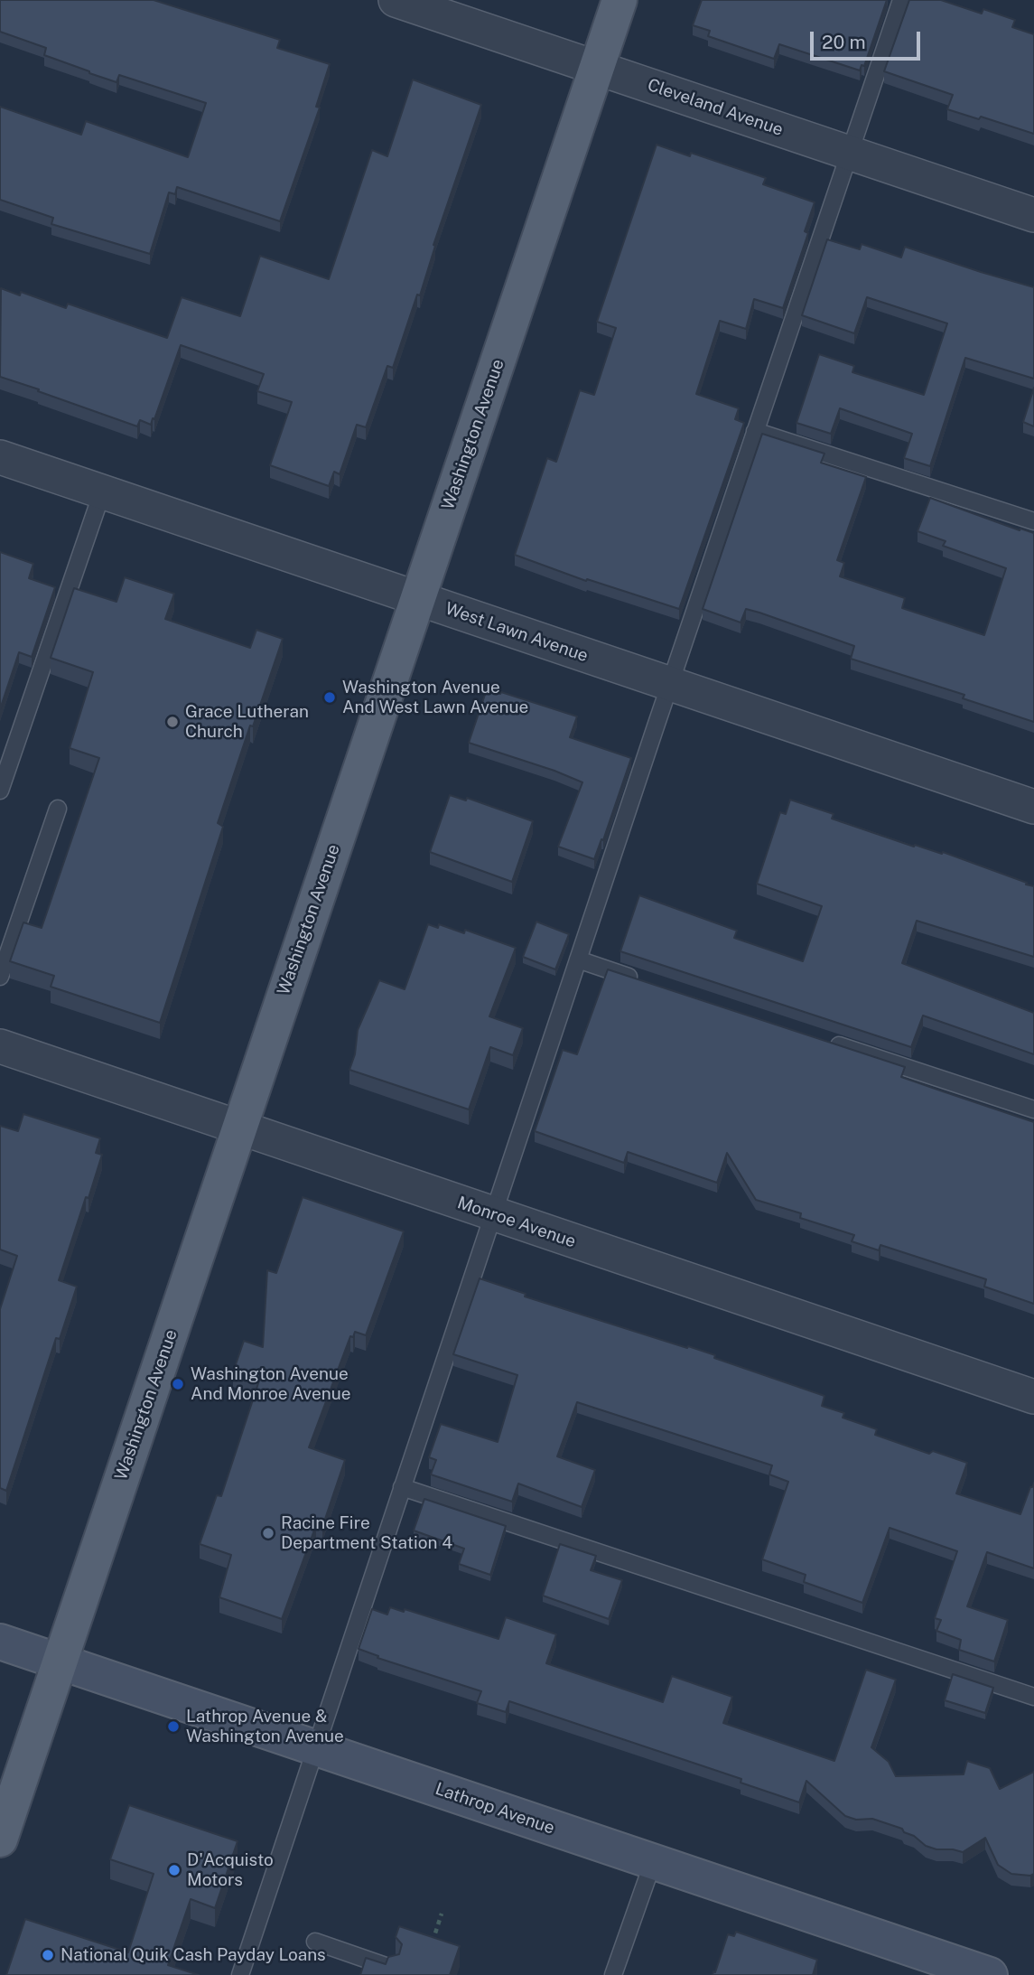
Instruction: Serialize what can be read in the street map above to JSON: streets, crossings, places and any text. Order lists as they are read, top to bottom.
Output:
{
  "streets": {
    "main road": ["Washington Avenue"],
    "street": [
      "Cleveland Avenue",
      "West Lawn Avenue",
      "Monroe Avenue",
      "Lathrop Avenue"
    ]
  },
  "crossings": [
    ["Cleveland Avenue", "Washington Avenue"],
    ["Washington Avenue", "West Lawn Avenue"],
    ["Washington Avenue", "Monroe Avenue"],
    ["Washington Avenue", "Lathrop Avenue"]
  ],
  "places": [
    "Washington Avenue And West Lawn Avenue",
    "Grace Lutheran Church",
    "Washington Avenue And Monroe Avenue",
    "Racine Fire Department Station 4",
    "Lathrop Avenue & Washington Avenue",
    "D'Acquisto Motors",
    "National Quik Cash Payday Loans"
  ],
  "scale_bar": "20 m"
}
